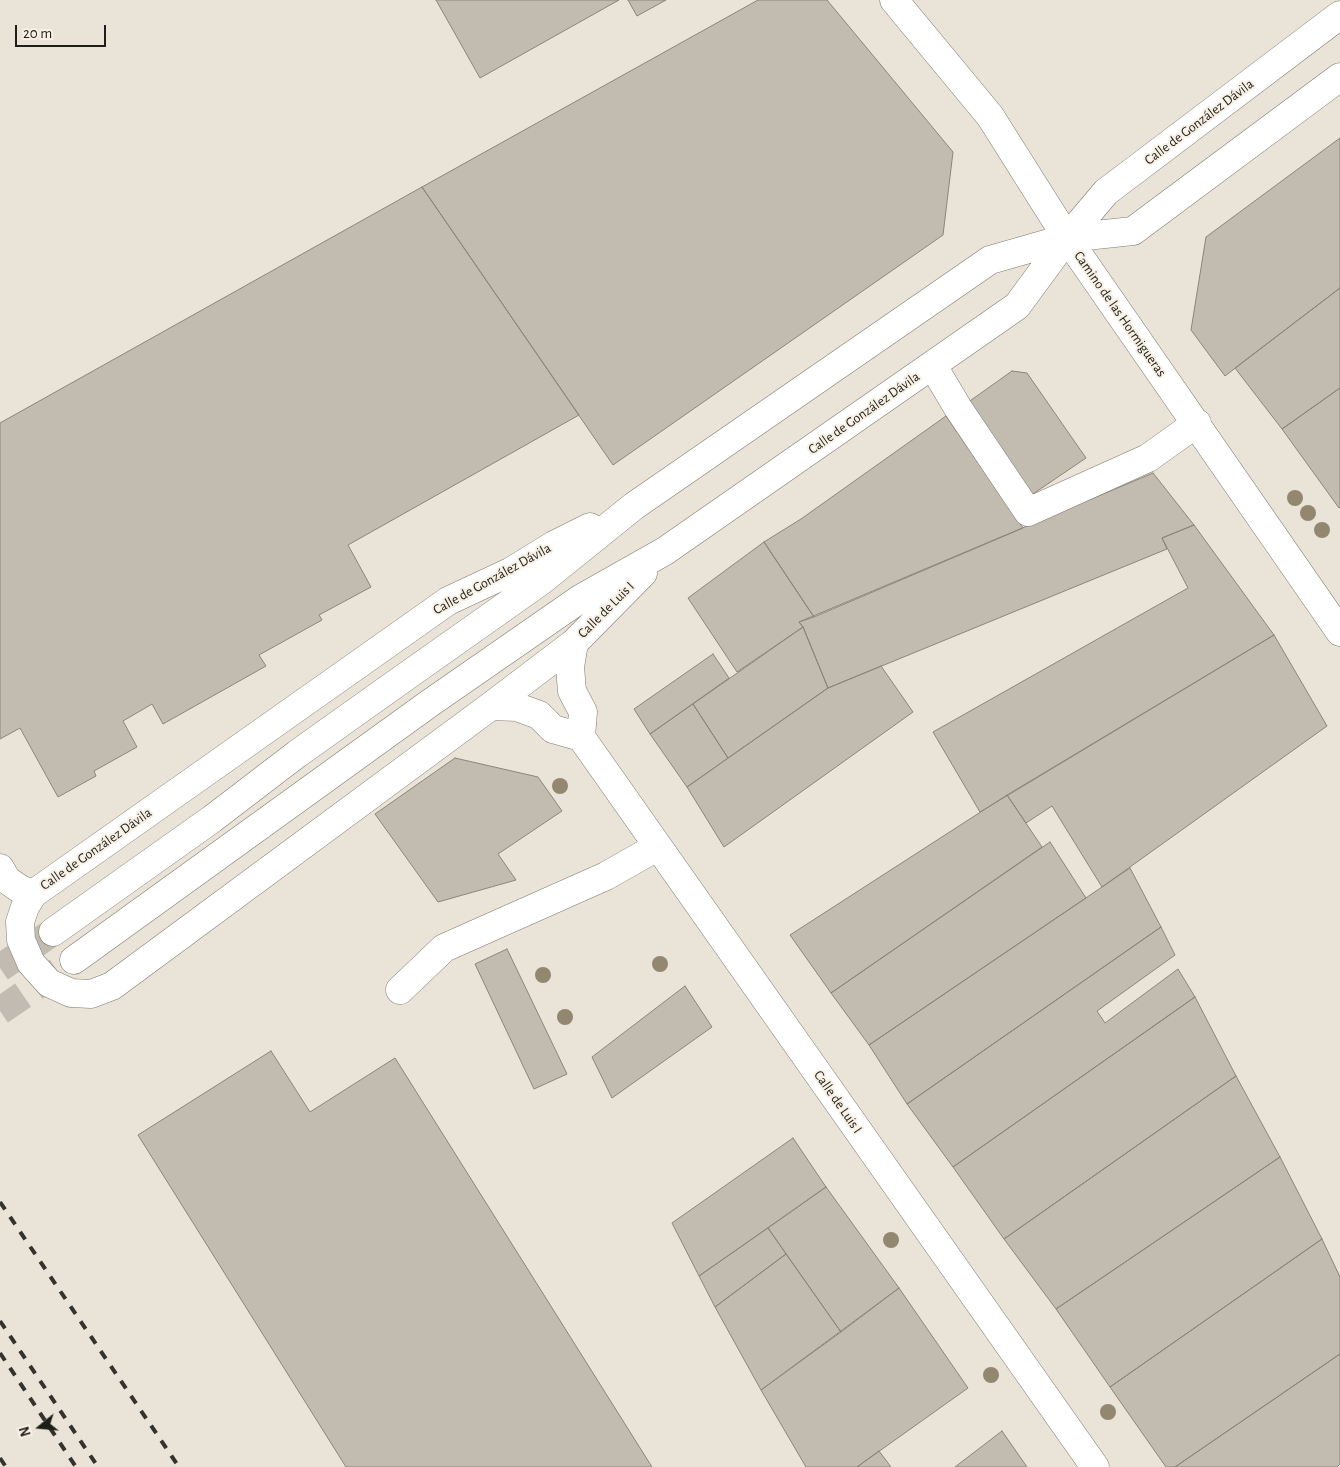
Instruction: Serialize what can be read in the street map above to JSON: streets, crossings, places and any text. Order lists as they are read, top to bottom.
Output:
{
  "streets": {
    "street": ["Calle de González Dávila", "Camino de las Hormigueras", "Calle de Luis I"]
  },
  "crossings": [
    ["Calle de González Dávila", "Camino de las Hormigueras"],
    ["Calle de González Dávila", "Calle de Luis I"]
  ],
  "scale_bar": "20 m",
  "north": "left"
}
